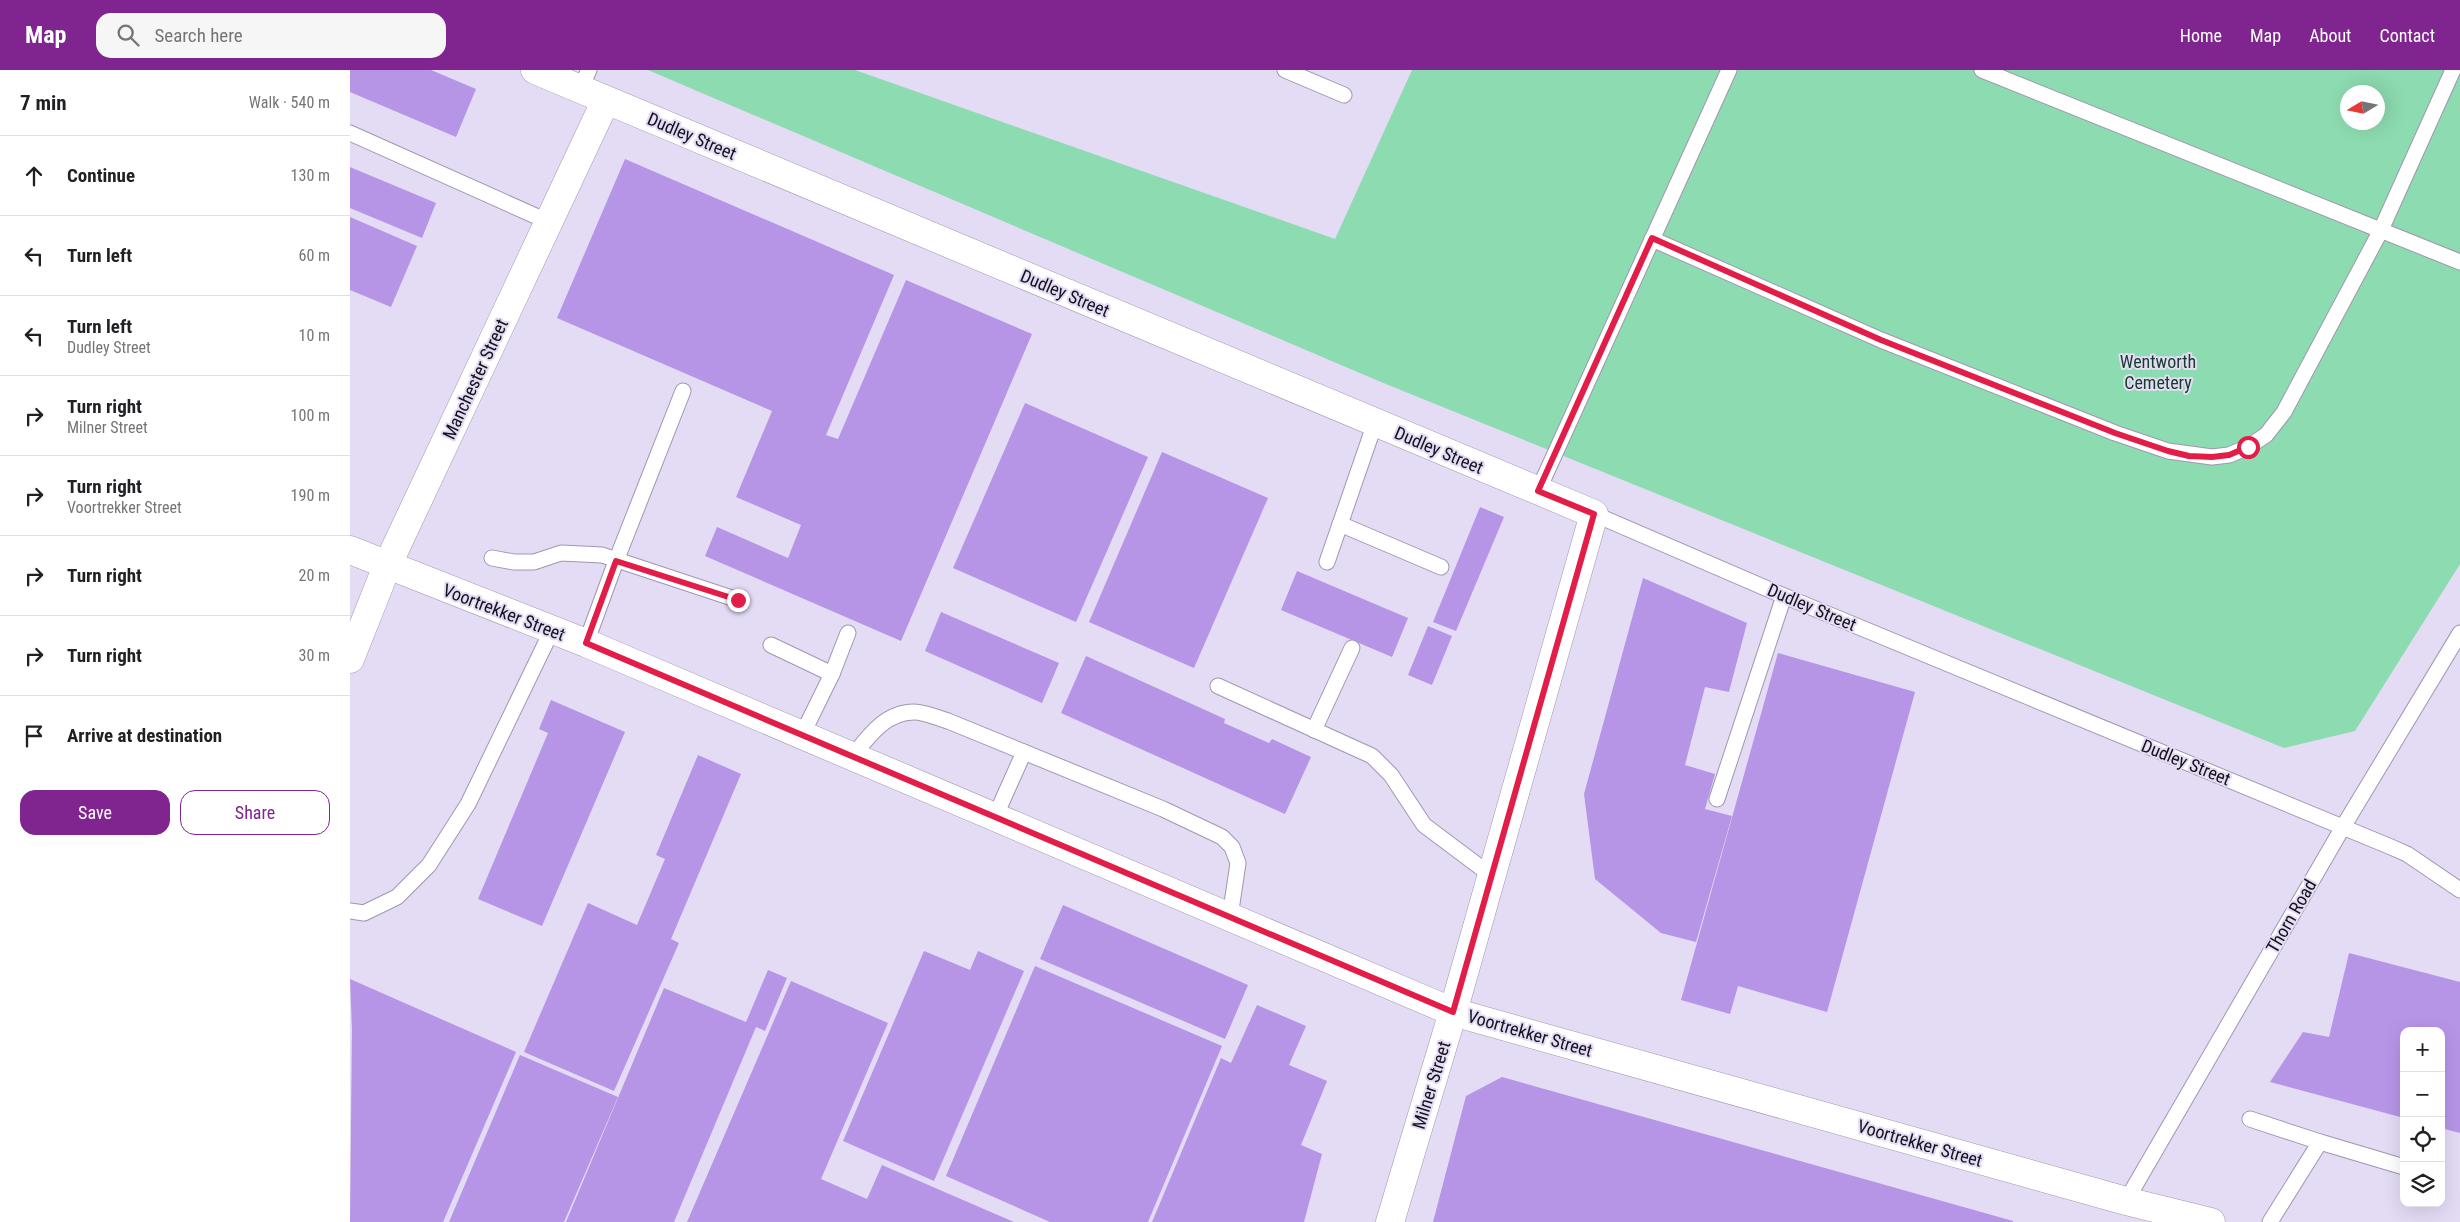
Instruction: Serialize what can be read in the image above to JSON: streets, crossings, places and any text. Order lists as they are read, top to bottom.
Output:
{
  "streets": {
    "street": [
      "Dudley Street",
      "Manchester Street",
      "Voortrekker Street",
      "Milner Street"
    ],
    "lane": ["Thorn Road"]
  },
  "crossings": [
    ["Dudley Street", "Manchester Street"],
    ["Dudley Street", "Thorn Road"],
    ["Dudley Street", "Milner Street"],
    ["Manchester Street", "Voortrekker Street"],
    ["Voortrekker Street", "Thorn Road"],
    ["Voortrekker Street", "Milner Street"]
  ],
  "parks": ["Wentworth Cemetery"],
  "north": "left",
  "page": {
    "header": "Map",
    "search": "Search here",
    "nav": [
      "Home",
      "Map",
      "About",
      "Contact"
    ],
    "heading": ["7 min", "Walk · 540 m"],
    "list": [
      ["Continue", "130 m"],
      ["Turn left", "60 m"],
      ["Turn left", "Dudley Street", "10 m"],
      ["Turn right", "Milner Street", "100 m"],
      ["Turn right", "Voortrekker Street", "190 m"],
      ["Turn right", "20 m"],
      ["Turn right", "30 m"],
      "Arrive at destination"
    ],
    "buttons": ["Save", "Share"],
    "map_buttons": ["+", "−"]
  }
}
